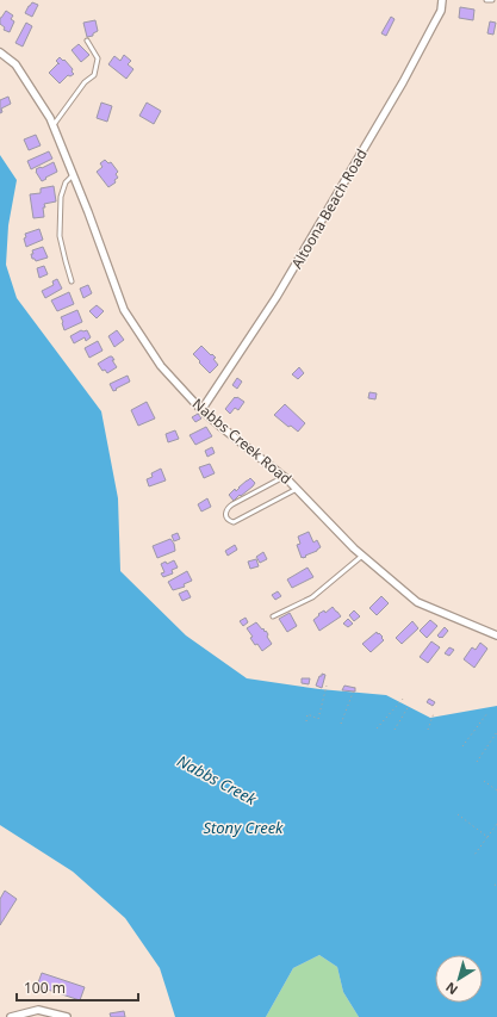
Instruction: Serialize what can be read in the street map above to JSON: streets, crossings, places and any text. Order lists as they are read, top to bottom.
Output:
{
  "streets": {
    "street": ["Altoona Beach Road", "Nabbs Creek Road"]
  },
  "crossings": [
    ["Altoona Beach Road", "Nabbs Creek Road"]
  ],
  "water": ["Nabbs Creek", "Stony Creek"],
  "scale_bar": "100 m",
  "north": "bottom left"
}
